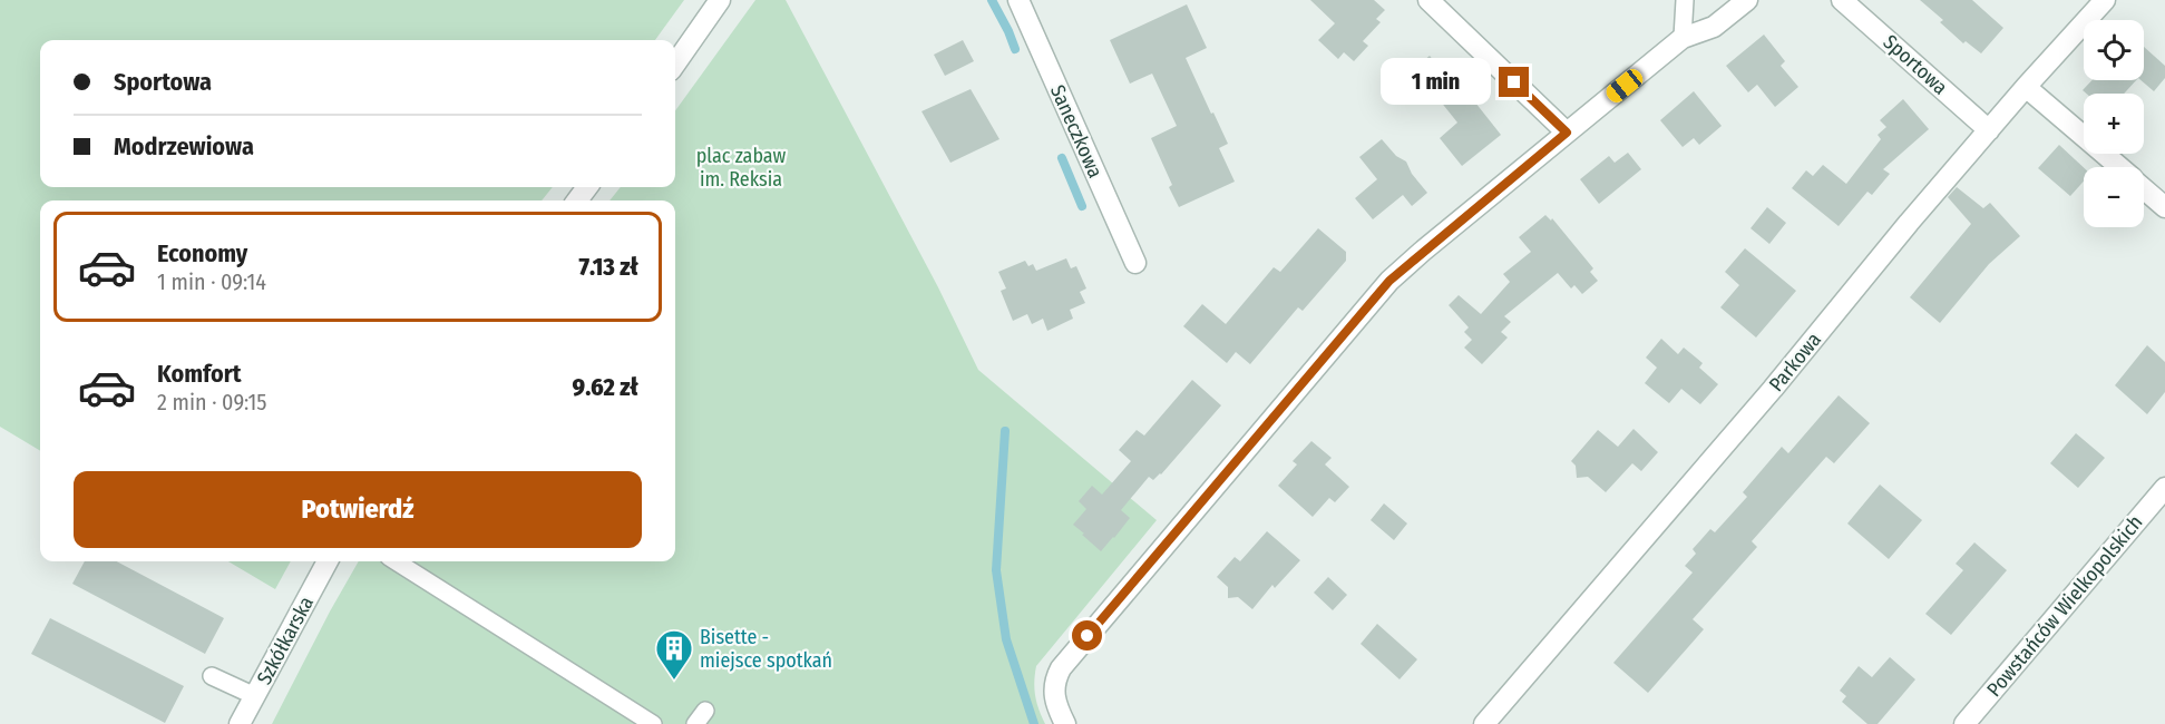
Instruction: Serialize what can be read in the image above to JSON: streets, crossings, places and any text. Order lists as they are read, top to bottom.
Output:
{
  "streets": {
    "street": [
      "Sportowa",
      "Saneczkowa",
      "Parkowa",
      "Powstańców Wielkopolskich",
      "Szkółkarska"
    ]
  },
  "crossings": [
    ["Sportowa", "Parkowa"]
  ],
  "parks": ["plac zabaw im. Reksia"],
  "places": {
    "building": ["Bisette - miejsce spotkań"]
  },
  "page": {
    "map_buttons": ["+", "−"],
    "banner": ["Sportowa", "Modrzewiowa"],
    "bubble": "1 min",
    "list": [
      {
        "name": "Economy",
        "note": "1 min · 09:14",
        "value": "7.13 zł"
      },
      {
        "name": "Komfort",
        "note": "2 min · 09:15",
        "value": "9.62 zł"
      }
    ],
    "buttons": "Potwierdź"
  }
}
